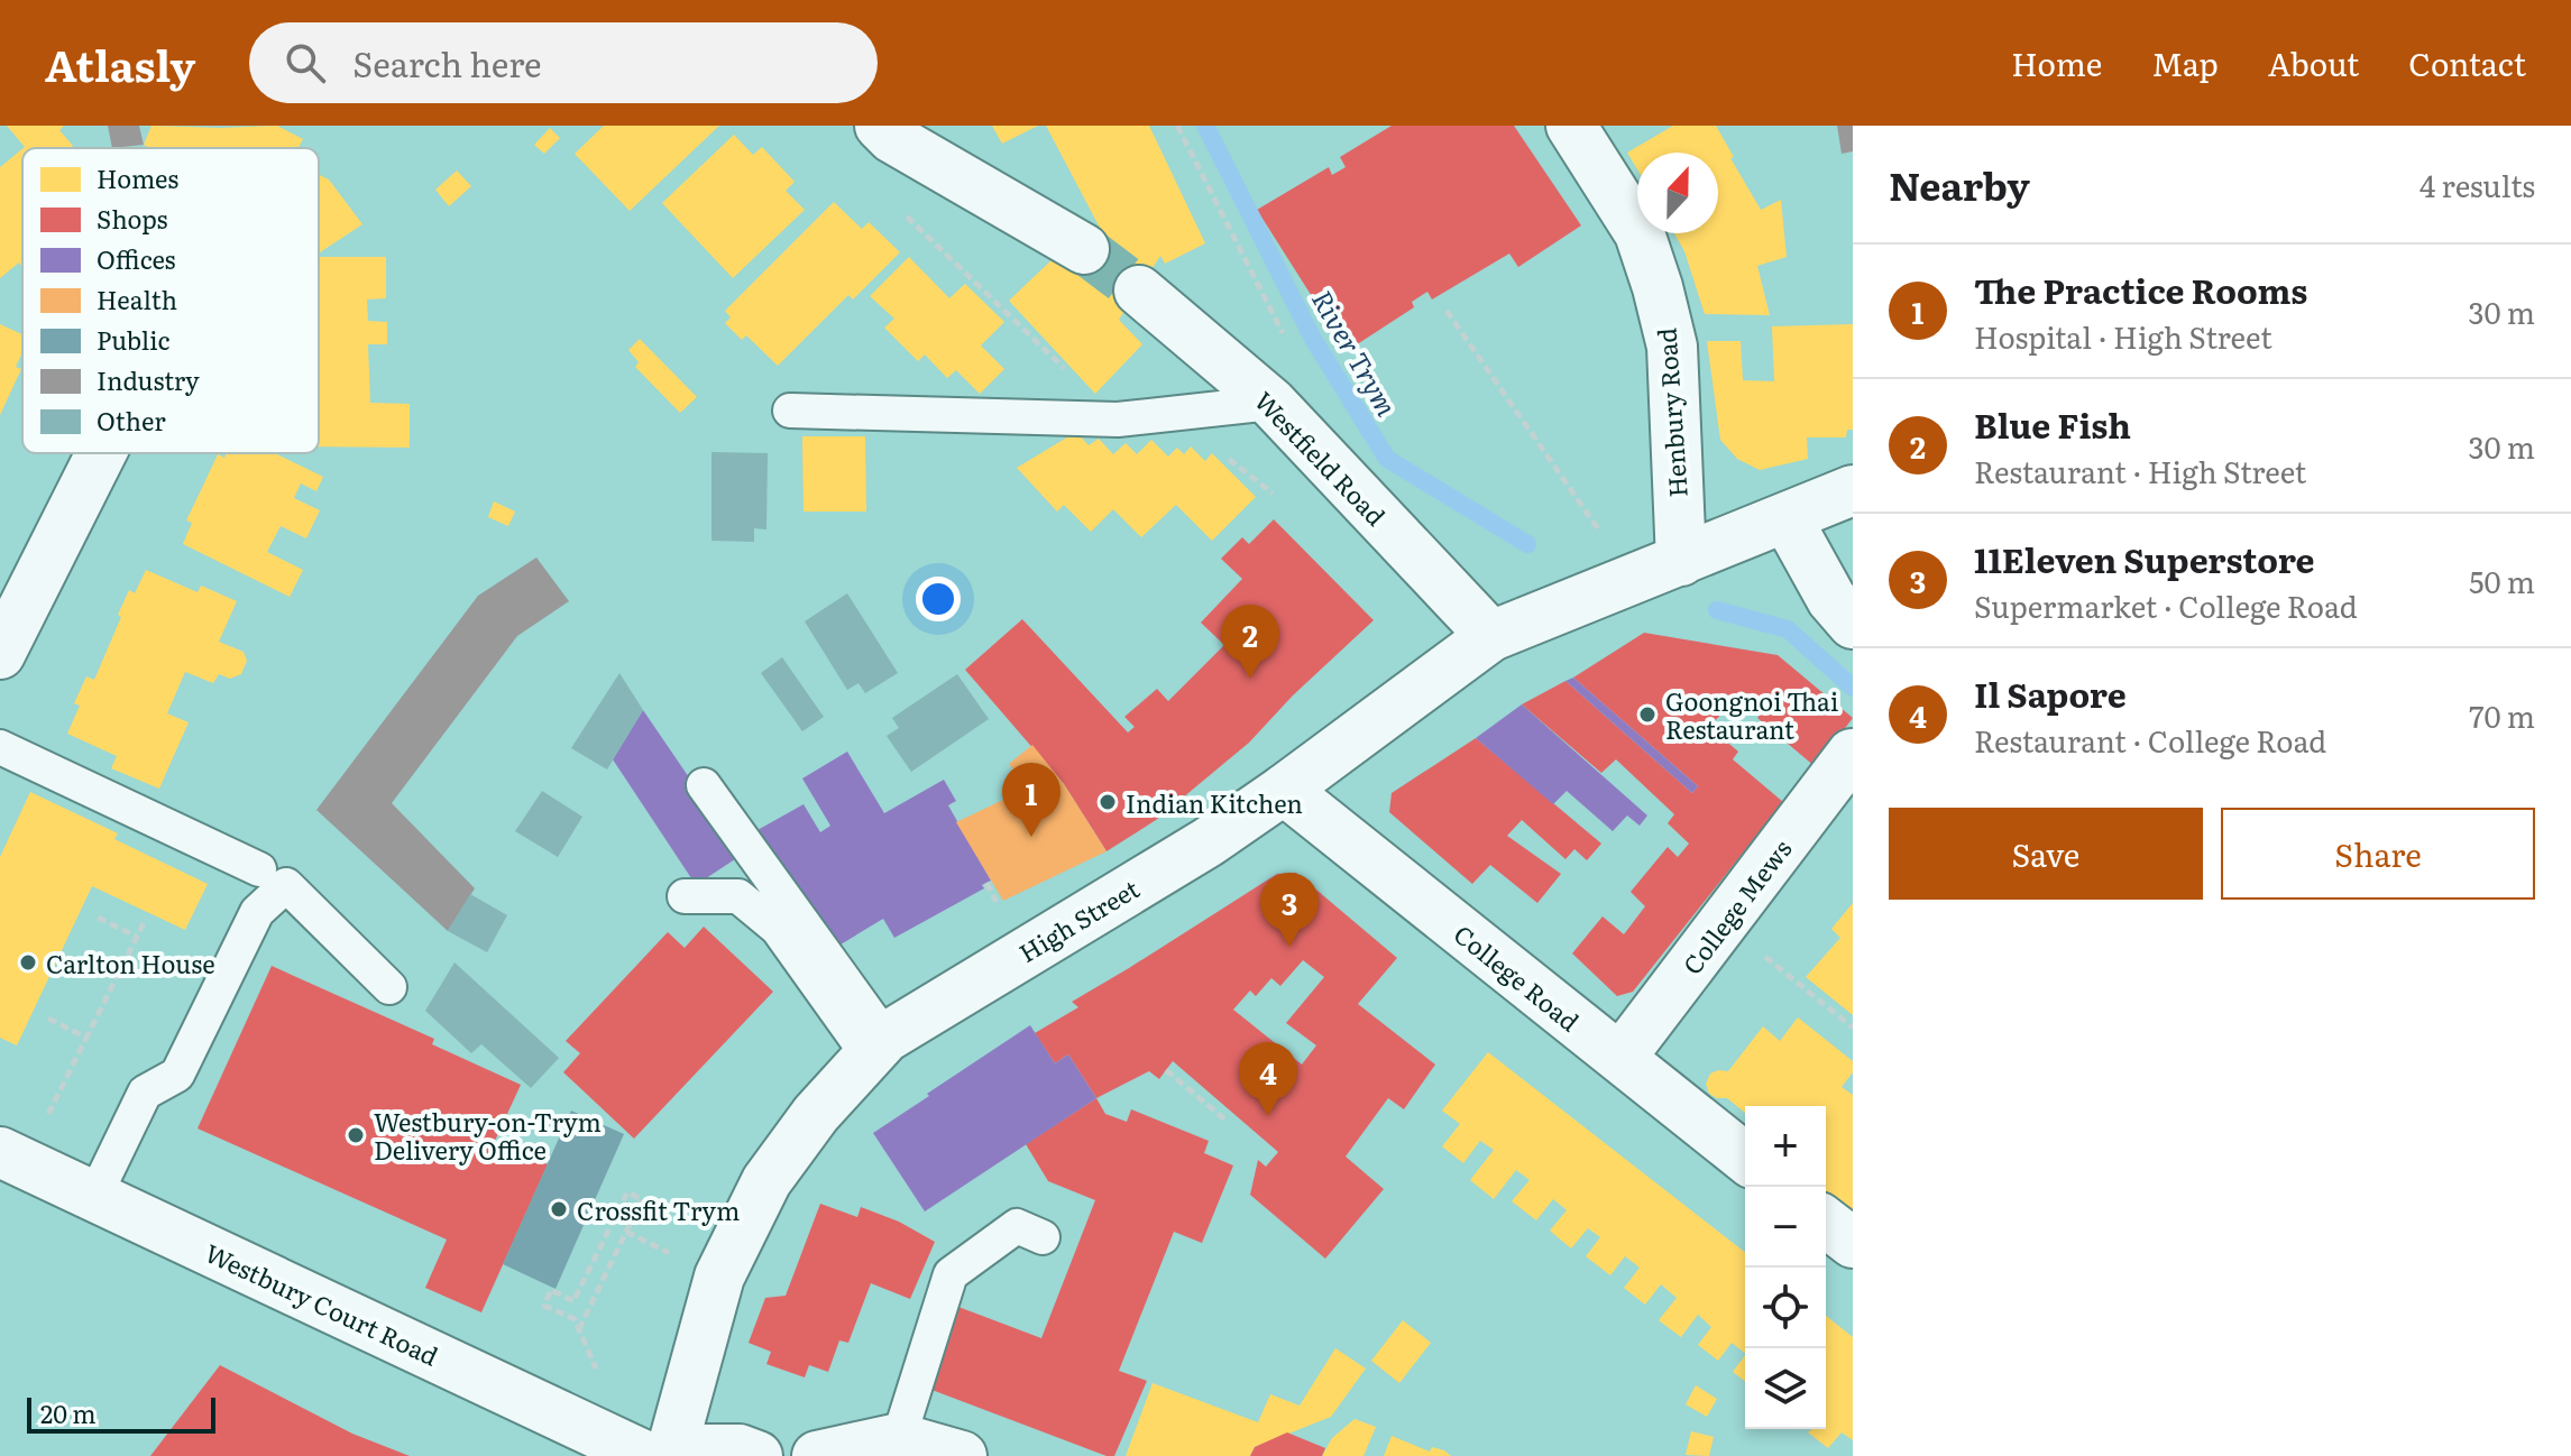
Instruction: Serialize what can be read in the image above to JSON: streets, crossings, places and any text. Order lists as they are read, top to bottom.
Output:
{
  "streets": {
    "street": [
      "Henbury Road",
      "Westfield Road",
      "College Mews",
      "High Street",
      "College Road",
      "Westbury Court Road"
    ]
  },
  "crossings": [
    ["Henbury Road", "High Street"],
    ["Westfield Road", "High Street"],
    ["College Mews", "College Road"],
    ["High Street", "College Road"],
    ["High Street", "Westbury Court Road"]
  ],
  "water": ["River Trym"],
  "places": [
    "Goongnoi Thai Restaurant",
    "Indian Kitchen",
    "Carlton House",
    "Westbury-on-Trym Delivery Office",
    "Crossfit Trym"
  ],
  "legend": [
    "Homes",
    "Shops",
    "Offices",
    "Health",
    "Public",
    "Industry",
    "Other"
  ],
  "scale_bar": "20 m",
  "north": "top",
  "page": {
    "header": "Atlasly",
    "search": "Search here",
    "nav": [
      "Home",
      "Map",
      "About",
      "Contact"
    ],
    "heading": ["Nearby", "4 results"],
    "list": [
      {
        "mark": "1",
        "name": "The Practice Rooms",
        "note": "Hospital · High Street",
        "value": "30 m"
      },
      {
        "mark": "2",
        "name": "Blue Fish",
        "note": "Restaurant · High Street",
        "value": "30 m"
      },
      {
        "mark": "3",
        "name": "11Eleven Superstore",
        "note": "Supermarket · College Road",
        "value": "50 m"
      },
      {
        "mark": "4",
        "name": "Il Sapore",
        "note": "Restaurant · College Road",
        "value": "70 m"
      }
    ],
    "pins": [
      "2",
      "1",
      "3",
      "4"
    ],
    "buttons": ["Save", "Share"],
    "map_buttons": ["+", "−"],
    "scale": "20 m"
  }
}
